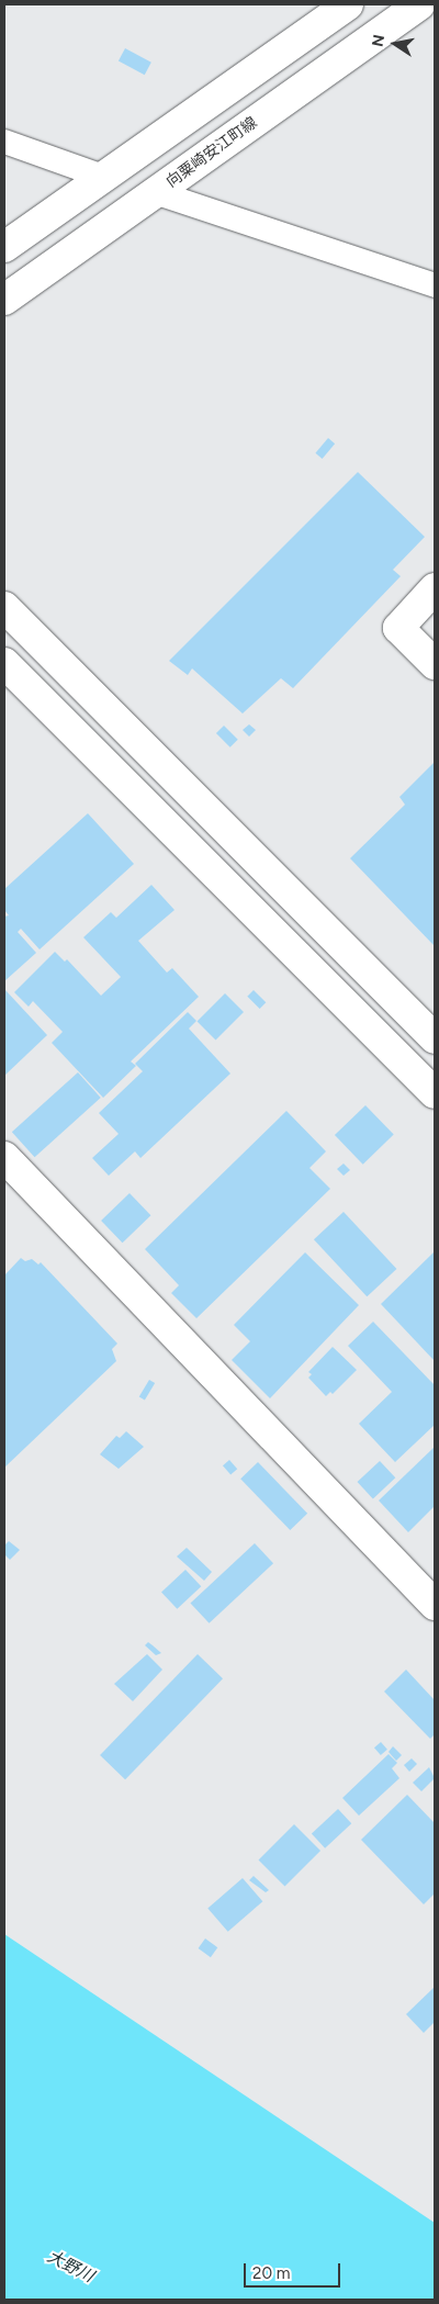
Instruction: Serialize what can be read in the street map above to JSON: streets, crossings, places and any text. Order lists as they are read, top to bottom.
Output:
{
  "streets": {
    "street": ["向粟崎安江町線"]
  },
  "water": ["大野川"],
  "scale_bar": "20 m",
  "north": "left"
}
